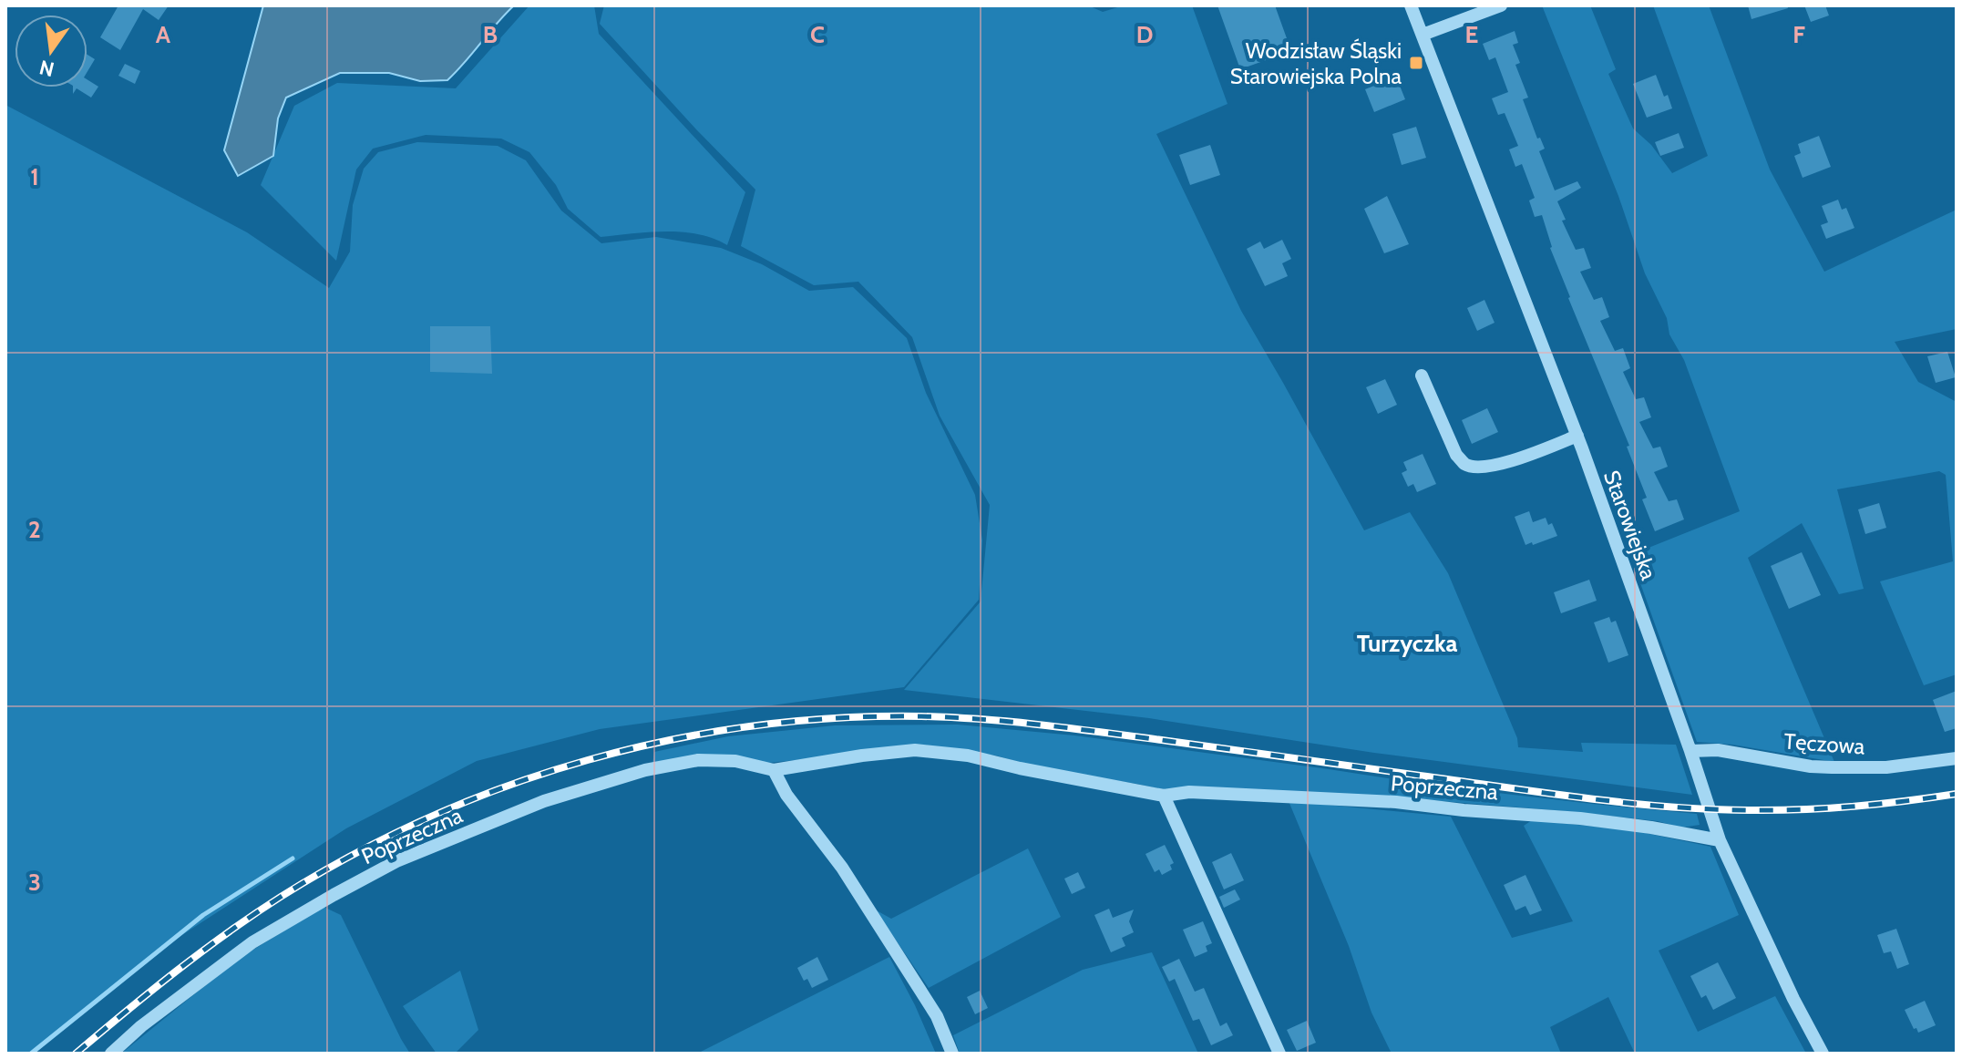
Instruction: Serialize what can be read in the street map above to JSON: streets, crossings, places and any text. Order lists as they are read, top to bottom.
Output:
{
  "streets": {
    "street": ["Starowiejska", "Tęczowa", "Poprzeczna"]
  },
  "crossings": [
    ["Starowiejska", "Tęczowa"],
    ["Starowiejska", "Poprzeczna"]
  ],
  "districts": ["Turzyczka"],
  "places": {
    "transit": ["Wodzisław Śląski Starowiejska Polna"]
  },
  "north": "bottom",
  "grid": {
    "columns": [
      "A",
      "B",
      "C",
      "D",
      "E",
      "F"
    ],
    "rows": ["1", "2", "3"]
  }
}
